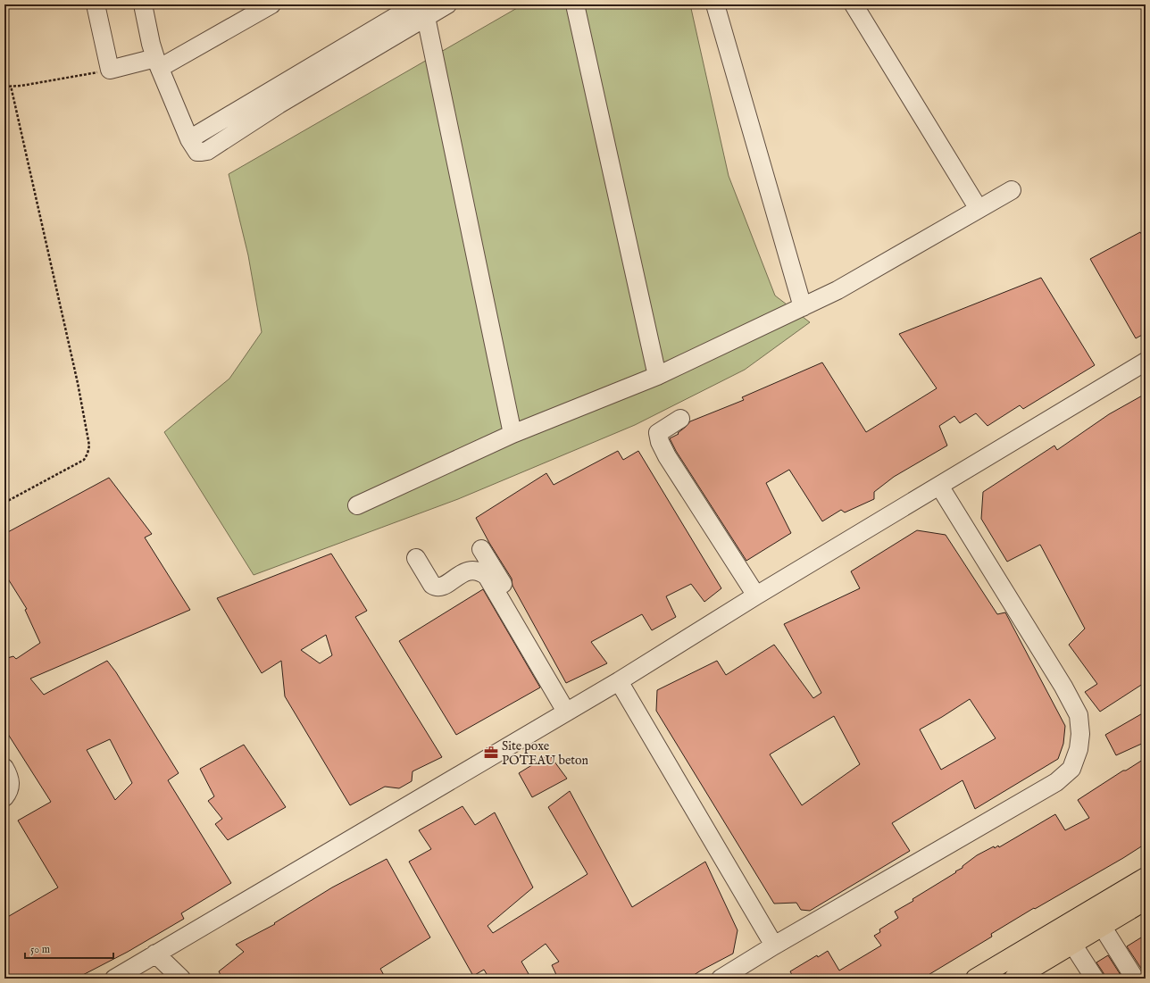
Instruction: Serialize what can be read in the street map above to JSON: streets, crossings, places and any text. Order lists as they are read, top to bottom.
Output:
{
  "places": {
    "office": ["Site poxe POTEAU beton"]
  },
  "scale_bar": "50 m"
}
